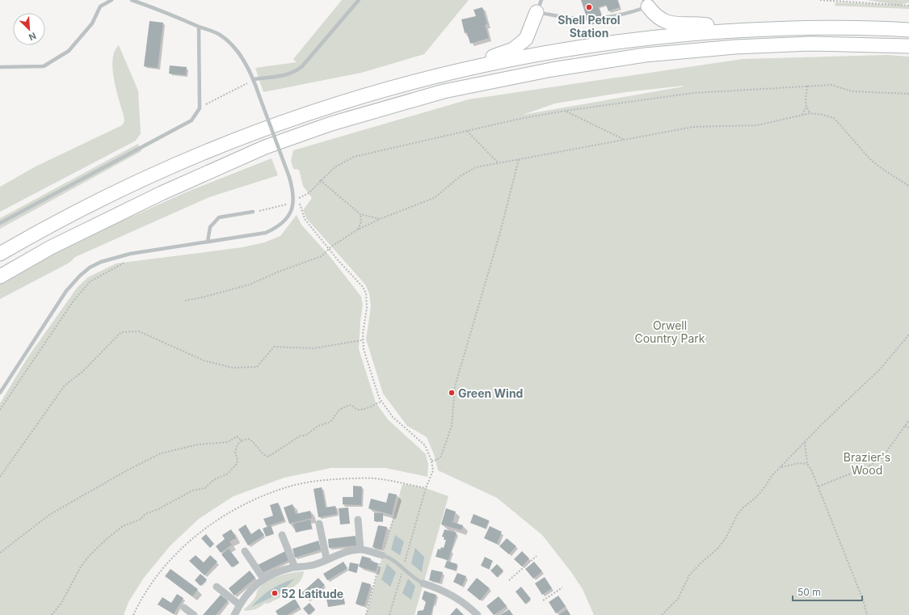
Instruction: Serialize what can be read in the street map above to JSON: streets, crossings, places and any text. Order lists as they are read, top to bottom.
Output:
{
  "parks": ["Orwell Country Park", "Brazier's Wood"],
  "places": ["Shell Petrol Station", "Green Wind", "52 Latitude"],
  "scale_bar": "50 m",
  "north": "bottom right"
}
